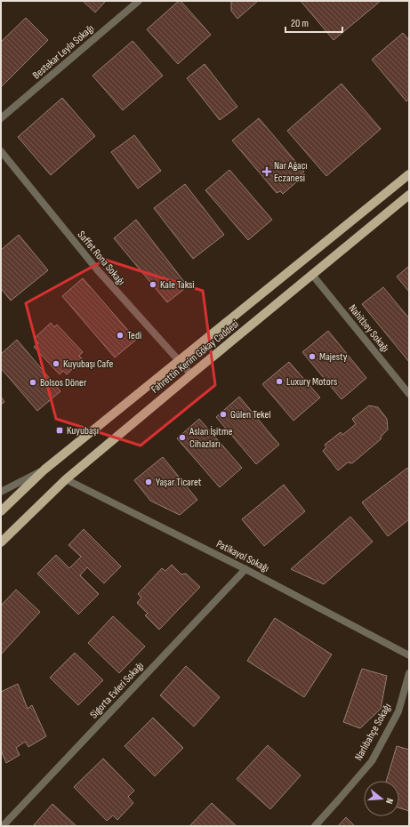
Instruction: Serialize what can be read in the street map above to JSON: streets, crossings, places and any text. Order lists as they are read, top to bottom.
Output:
{
  "streets": {
    "main road": ["Fahrettin Kerim Gökay Caddesi"],
    "street": [
      "Bestekar Leyla Sokağı",
      "Saffet Rona Sokağı",
      "Nahitbey Sokağı",
      "Patikayol Sokağı",
      "Sigorta Evleri Sokağı",
      "Narlıbahçe Sokağı"
    ]
  },
  "crossings": [
    ["Saffet Rona Sokağı", "Fahrettin Kerim Gökay Caddesi"],
    ["Nahitbey Sokağı", "Fahrettin Kerim Gökay Caddesi"],
    ["Fahrettin Kerim Gökay Caddesi", "Patikayol Sokağı"],
    ["Patikayol Sokağı", "Sigorta Evleri Sokağı"]
  ],
  "places": {
    "health": ["Nar Ağacı Eczanesi"],
    "other": [
      "Kale Taksi",
      "Tedi",
      "Majesty",
      "Kuyubaşı Cafe",
      "Luxury Motors",
      "Bolsos Döner",
      "Gülen Tekel",
      "Aslan İşitme Cihazları",
      "Yaşar Ticaret"
    ],
    "transit": ["Kuyubaşı"]
  },
  "scale_bar": "20 m",
  "north": "right"
}
